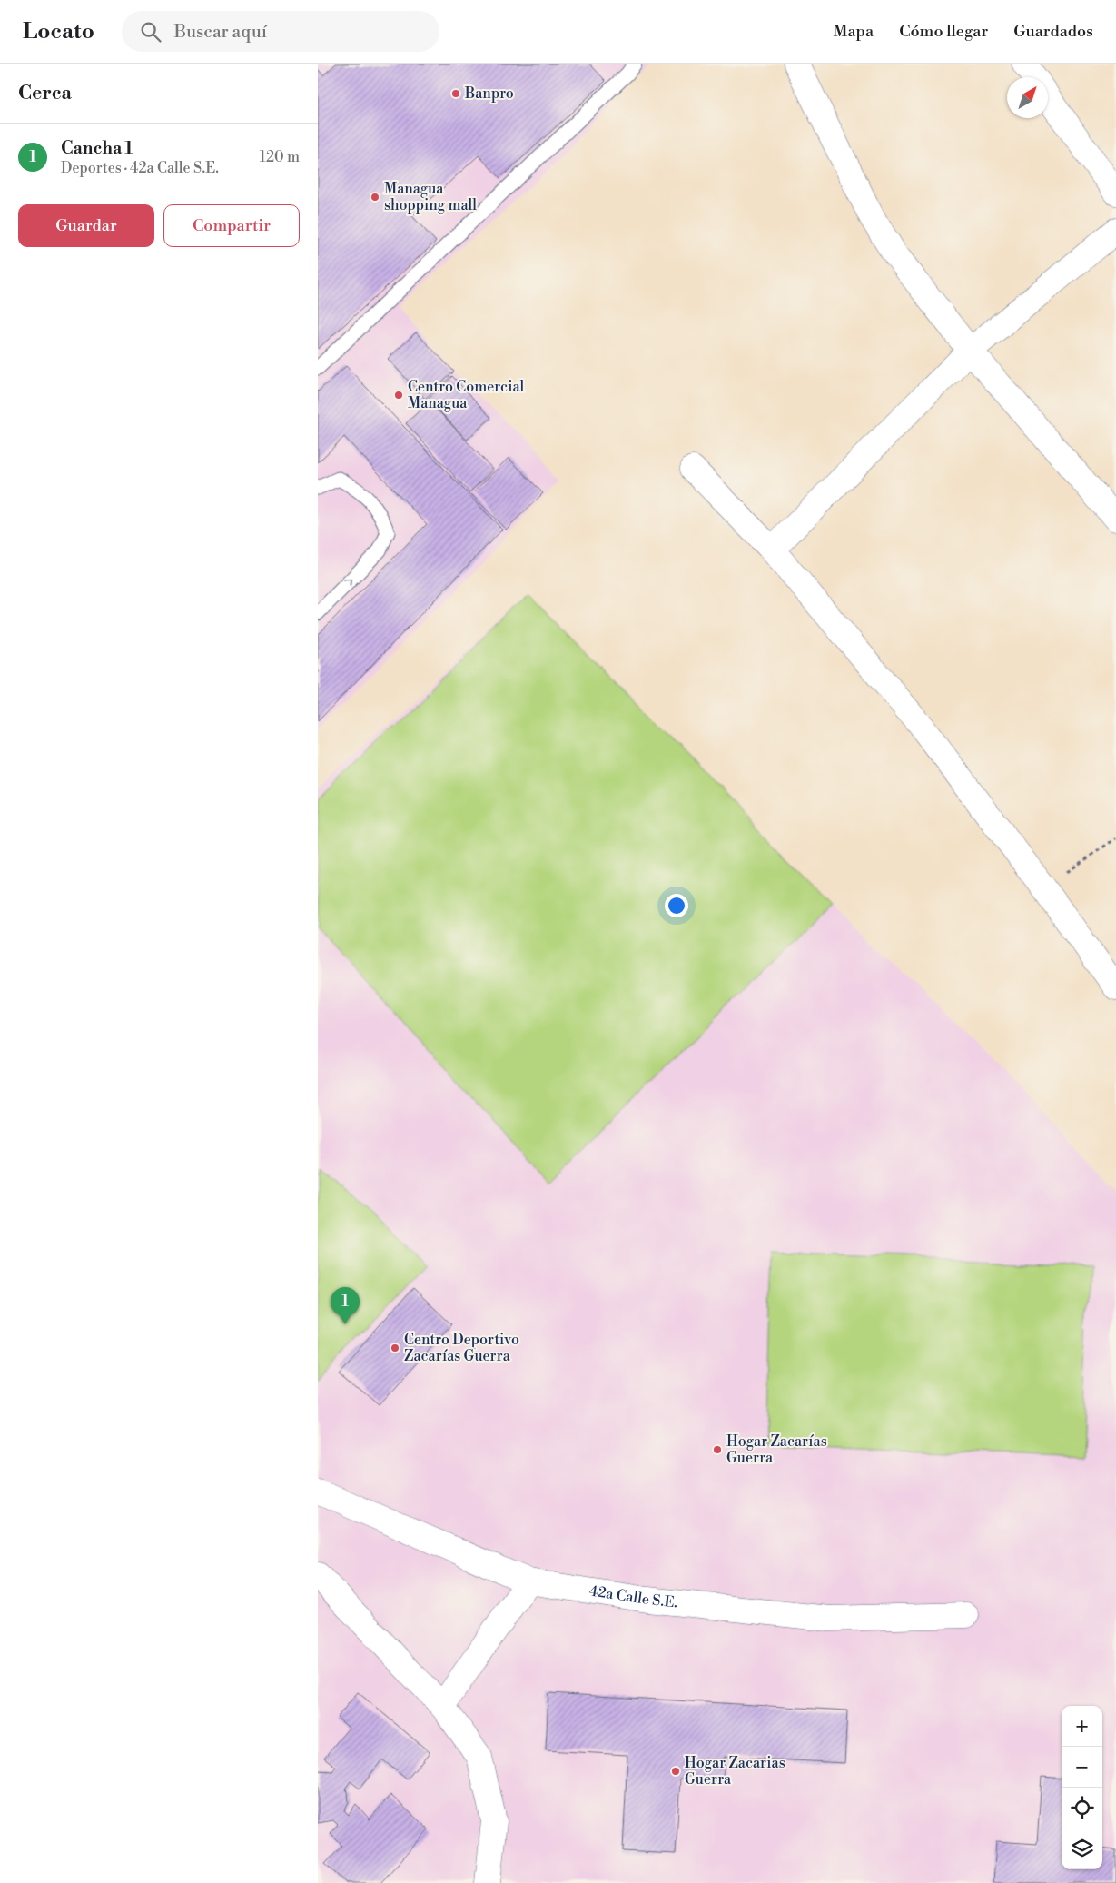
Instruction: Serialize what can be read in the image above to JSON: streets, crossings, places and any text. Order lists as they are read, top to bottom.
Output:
{
  "streets": {
    "street": ["42a Calle S.E."]
  },
  "places": [
    "Banpro",
    "Managua shopping mall",
    "Centro Comercial Managua",
    "Centro Deportivo Zacarías Guerra",
    "Hogar Zacarías Guerra",
    "Hogar Zacarias Guerra"
  ],
  "north": "top right",
  "page": {
    "header": "Locato",
    "search": "Buscar aquí",
    "nav": ["Mapa", "Cómo llegar", "Guardados"],
    "heading": "Cerca",
    "list": [
      {
        "mark": "1",
        "name": "Cancha 1",
        "note": "Deportes · 42a Calle S.E.",
        "value": "120 m"
      }
    ],
    "buttons": ["Guardar", "Compartir"],
    "pins": "1",
    "map_buttons": ["+", "−"]
  }
}
